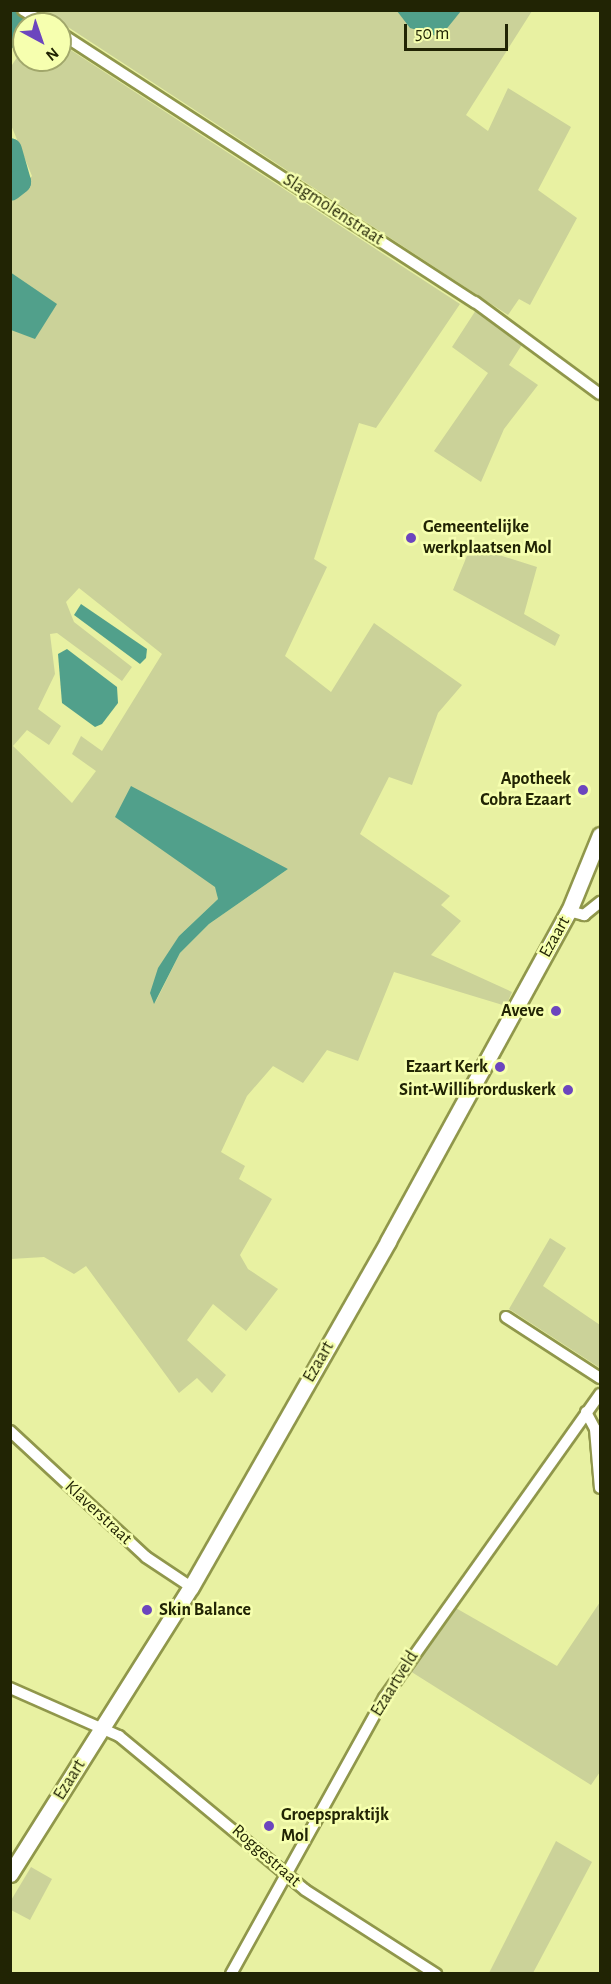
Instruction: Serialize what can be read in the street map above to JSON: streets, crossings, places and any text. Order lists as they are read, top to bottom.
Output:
{
  "streets": {
    "main road": ["Ezaart"],
    "street": [
      "Slagmolenstraat",
      "Klaverstraat",
      "Ezaartveld",
      "Roggestraat"
    ]
  },
  "crossings": [
    ["Ezaart", "Klaverstraat"],
    ["Ezaart", "Roggestraat"],
    ["Ezaartveld", "Roggestraat"]
  ],
  "places": [
    "Gemeentelijke werkplaatsen Mol",
    "Apotheek Cobra Ezaart",
    "Aveve",
    "Ezaart Kerk",
    "Sint-Willibrorduskerk",
    "Skin Balance",
    "Groepspraktijk Mol"
  ],
  "scale_bar": "50 m",
  "north": "bottom right"
}
